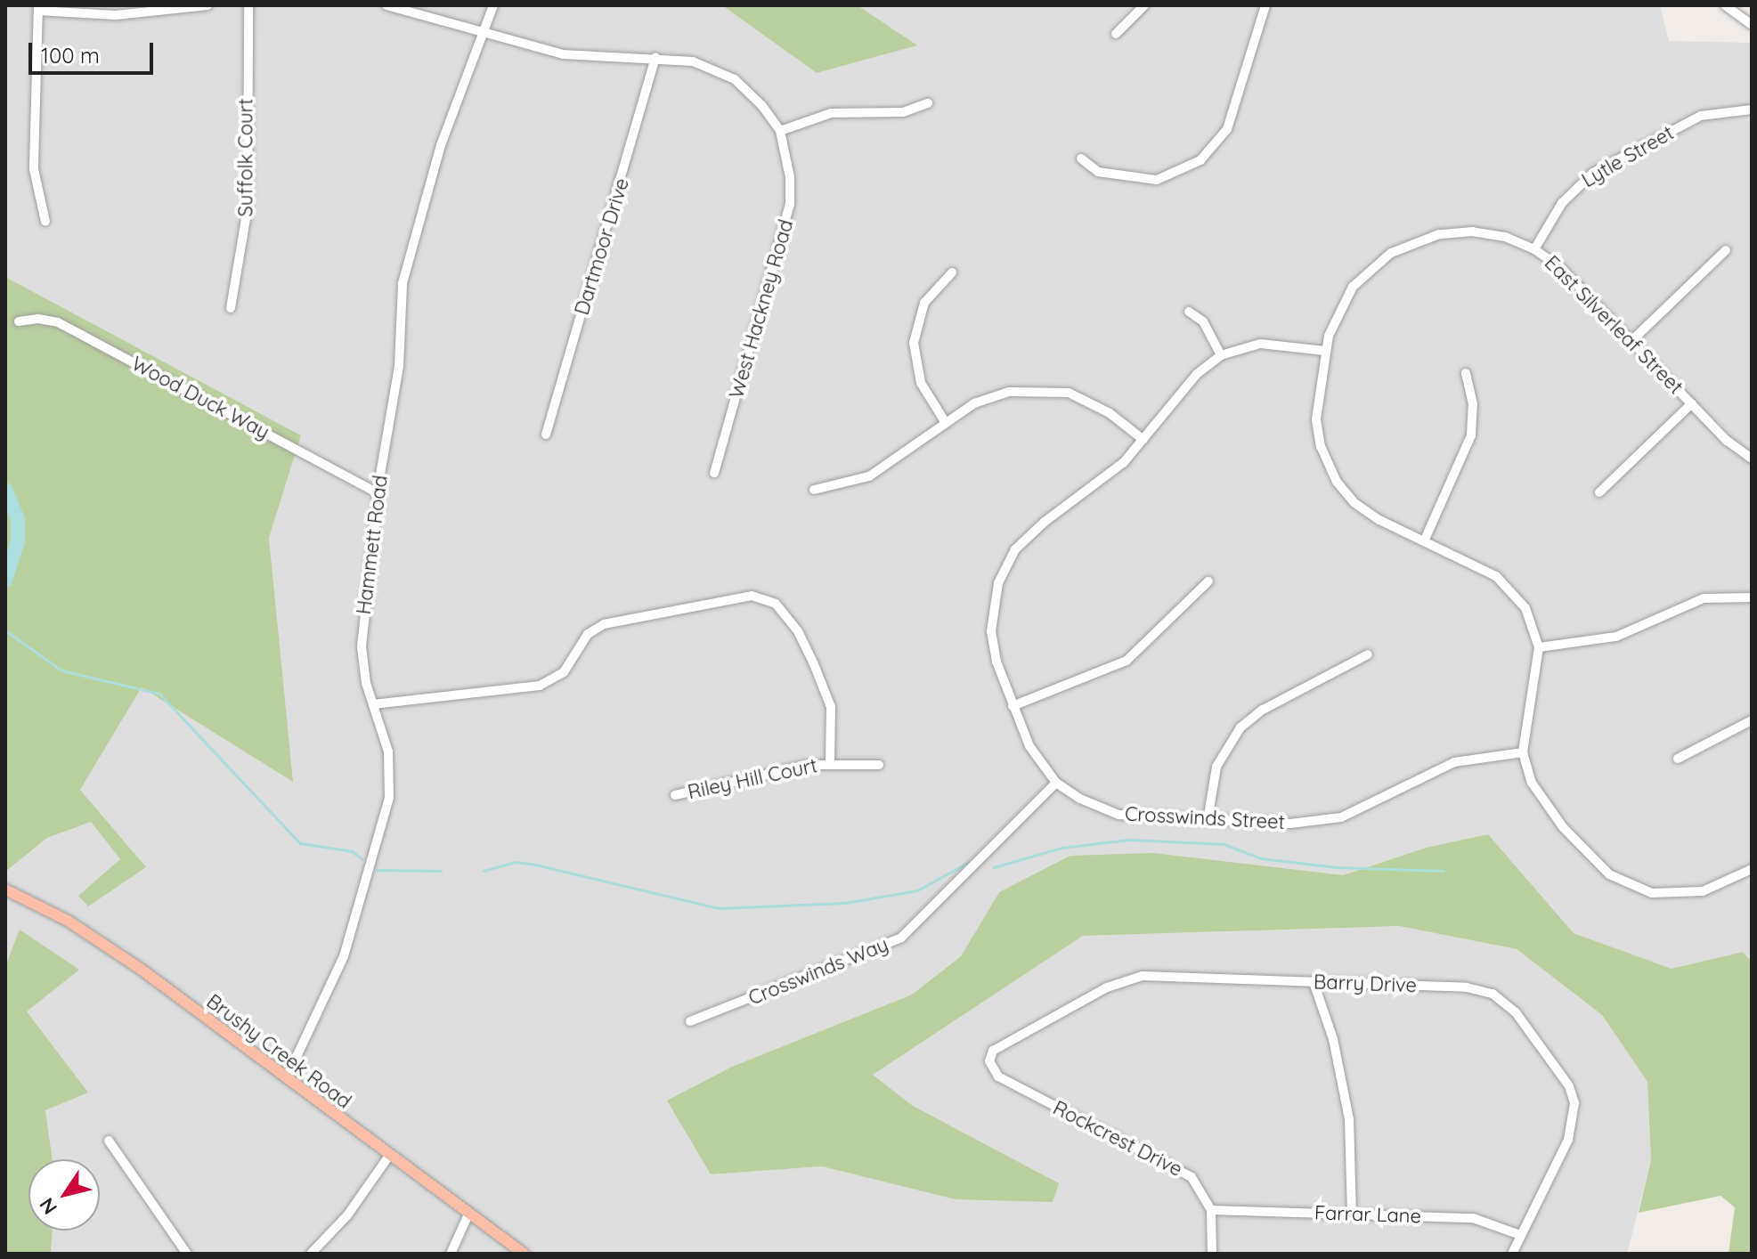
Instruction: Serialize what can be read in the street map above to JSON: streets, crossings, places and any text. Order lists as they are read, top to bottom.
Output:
{
  "streets": {
    "main road": ["Brushy Creek Road"],
    "street": [
      "Lytle Street",
      "Suffolk Court",
      "Dartmoor Drive",
      "West Hackney Road",
      "East Silverleaf Street",
      "Wood Duck Way",
      "Hammett Road",
      "Riley Hill Court",
      "Crosswinds Street",
      "Crosswinds Way",
      "Barry Drive",
      "Rockcrest Drive",
      "Farrar Lane"
    ]
  },
  "crossings": [
    ["Lytle Street", "East Silverleaf Street"],
    ["Dartmoor Drive", "West Hackney Road"],
    ["West Hackney Road", "Hammett Road"],
    ["East Silverleaf Street", "Crosswinds Street"],
    ["Wood Duck Way", "Hammett Road"],
    ["Hammett Road", "Brushy Creek Road"],
    ["Crosswinds Street", "Crosswinds Way"],
    ["Barry Drive", "Rockcrest Drive"],
    ["Barry Drive", "Farrar Lane"],
    ["Rockcrest Drive", "Farrar Lane"]
  ],
  "scale_bar": "100 m",
  "north": "bottom left"
}
